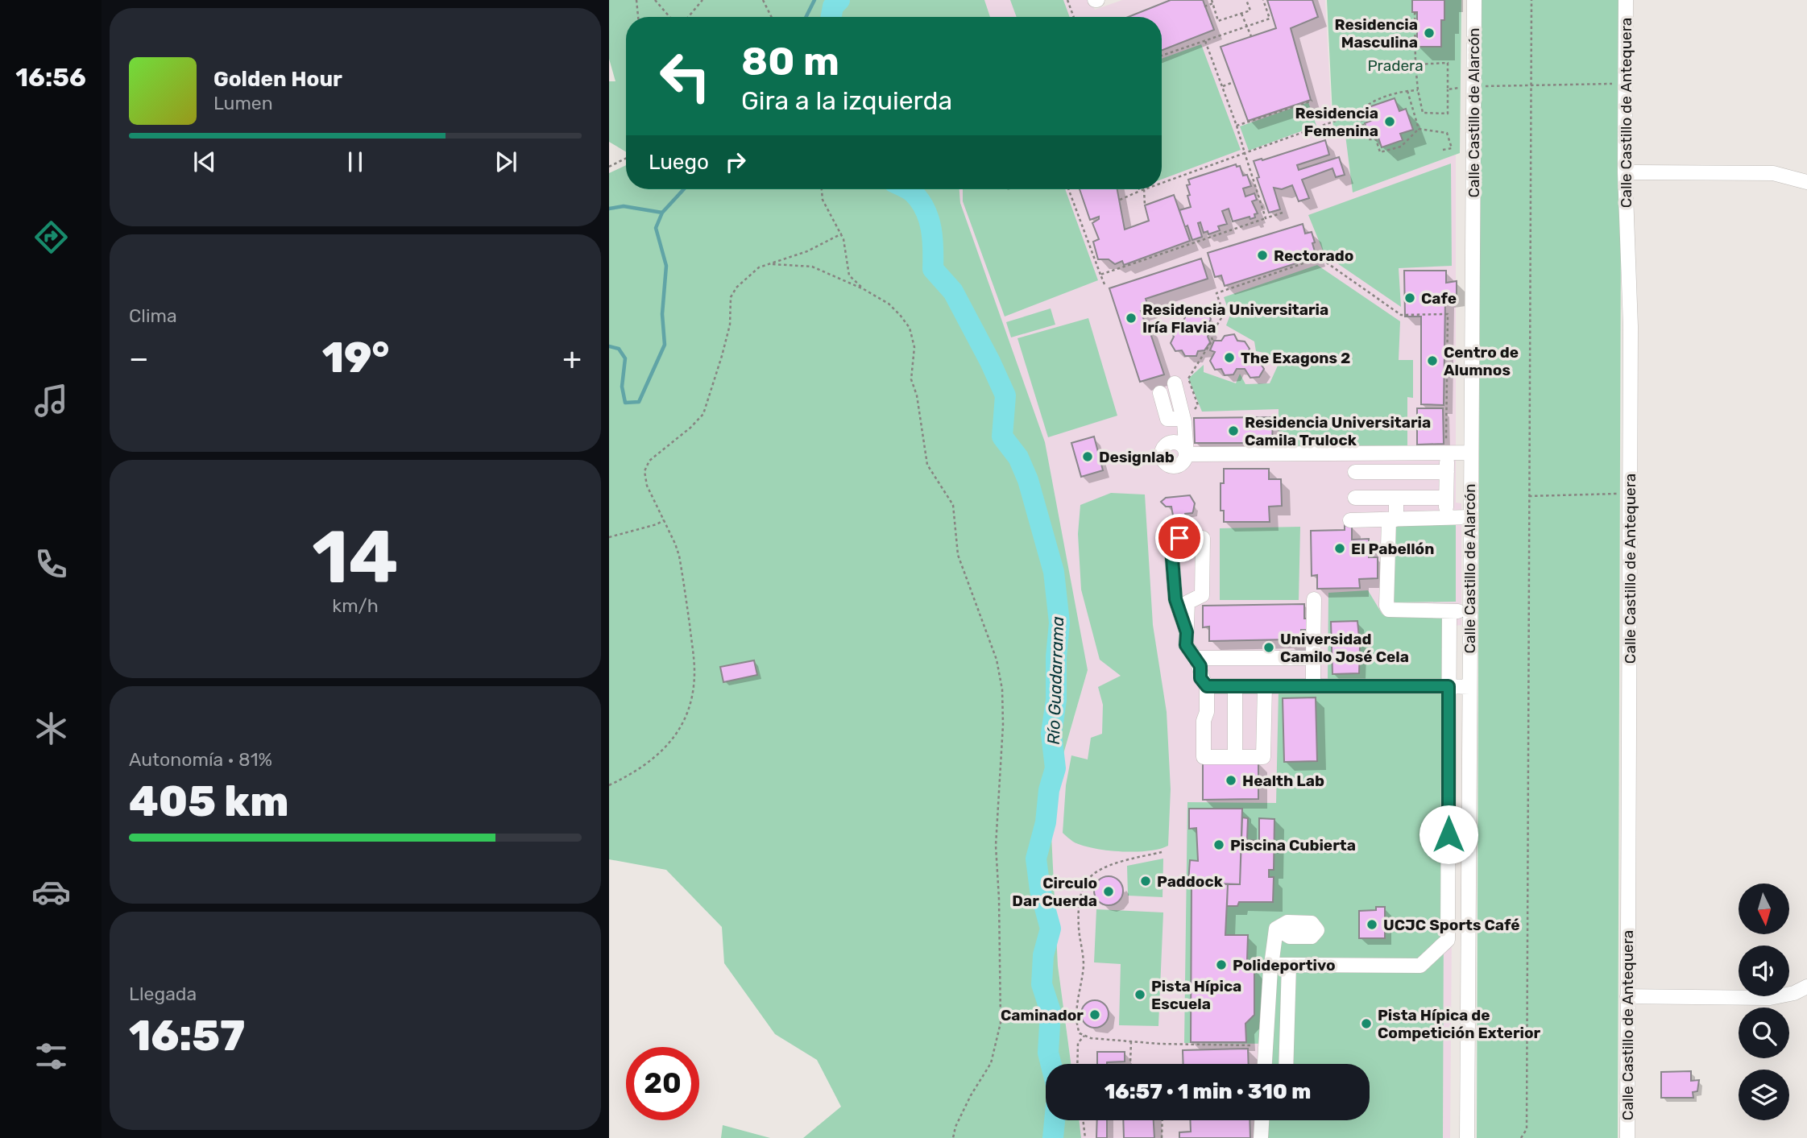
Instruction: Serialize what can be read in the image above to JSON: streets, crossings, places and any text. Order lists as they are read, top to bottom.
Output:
{
  "streets": {
    "street": ["Calle Castillo de Alarcón", "Calle Castillo de Antequera"]
  },
  "water": ["Río Guadarrama"],
  "parks": ["Pradera"],
  "places": [
    "Residencia Masculina",
    "Residencia Femenina",
    "Rectorado",
    "Cafe",
    "Residencia Universitaria Iría Flavia",
    "The Exagons 2",
    "Centro de Alumnos",
    "Residencia Universitaria Camila Trulock",
    "Designlab",
    "El Pabellón",
    "Universidad Camilo José Cela",
    "Health Lab",
    "Piscina Cubierta",
    "Paddock",
    "Circulo Dar Cuerda",
    "UCJC Sports Café",
    "Polideportivo",
    "Pista Hípica Escuela",
    "Caminador",
    "Pista Hípica de Competición Exterior"
  ],
  "north": "bottom",
  "page": {
    "tabs": "16:56",
    "turn": ["80 m", "Gira a la izquierda"],
    "song": ["Golden Hour", "Lumen"],
    "then": "Luego",
    "tile": [
      "Clima",
      ["14", "km/h"],
      ["Autonomía · 81%", "405 km"],
      ["Llegada", "16:57"]
    ],
    "heat": ["−", "19°", "+"],
    "limit": "20",
    "trip": "16:57 · 1 min · 310 m"
  }
}
